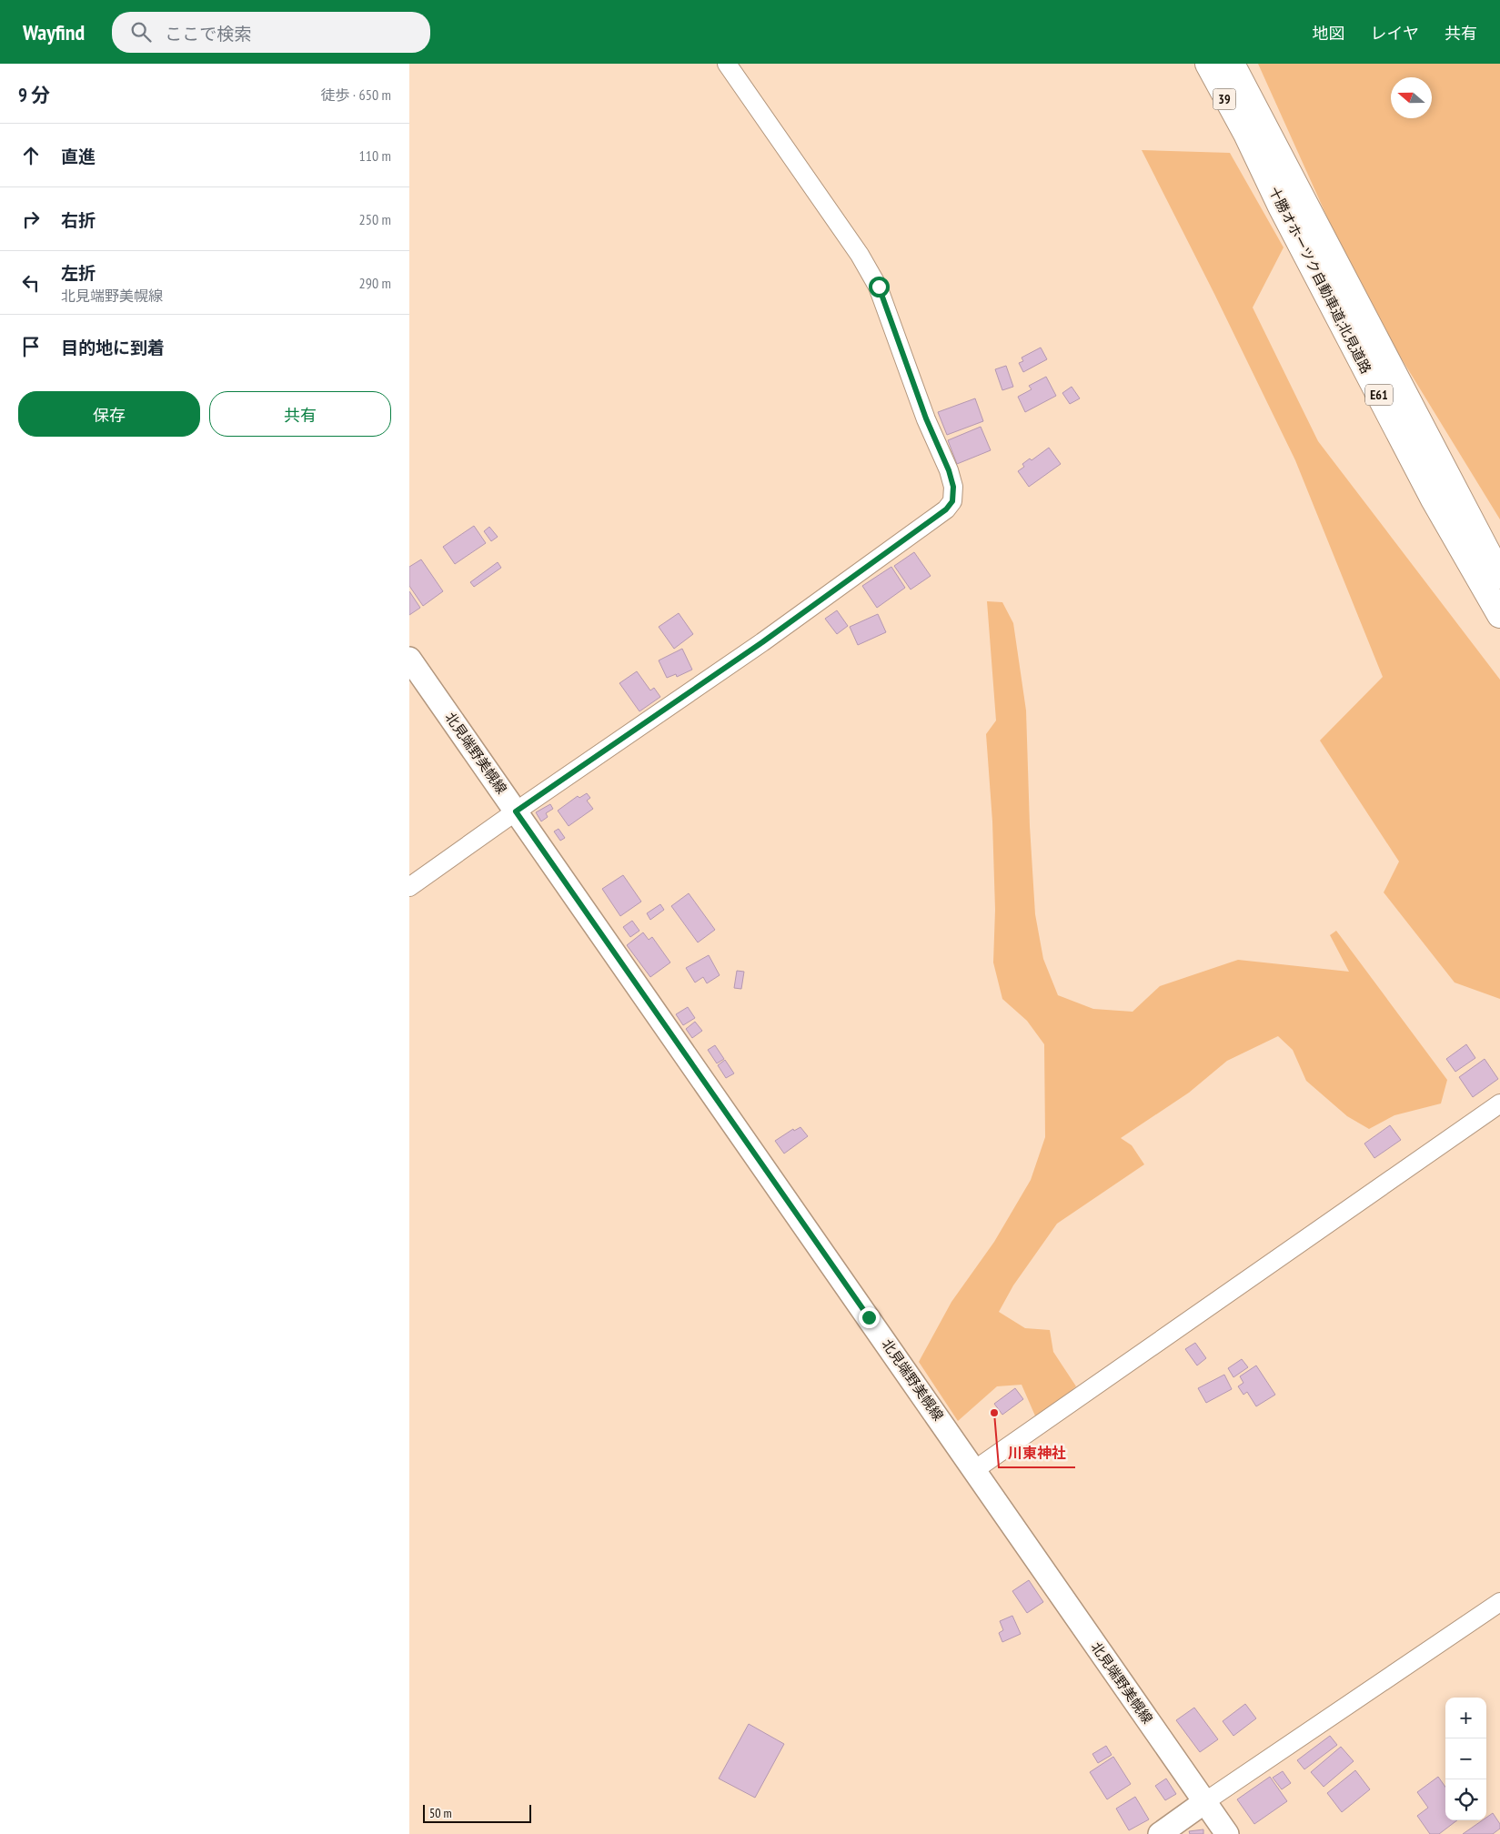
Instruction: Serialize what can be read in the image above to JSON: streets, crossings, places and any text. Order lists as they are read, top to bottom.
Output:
{
  "streets": {
    "highway": ["39", "十勝オホーツク自動車道;北見道路", "E61"],
    "main road": ["北見端野美幌線"]
  },
  "crossings": [
    ["39", "十勝オホーツク自動車道;北見道路"]
  ],
  "places": ["川東神社"],
  "scale_bar": "50 m",
  "north": "left",
  "page": {
    "header": "Wayfind",
    "search": "ここで検索",
    "nav": ["地図", "レイヤ", "共有"],
    "heading": ["9 分", "徒歩 · 650 m"],
    "list": [
      ["直進", "110 m"],
      ["右折", "250 m"],
      ["左折", "北見端野美幌線", "290 m"],
      "目的地に到着"
    ],
    "buttons": ["保存", "共有"],
    "map_buttons": ["+", "−"],
    "scale": "50 m"
  }
}
